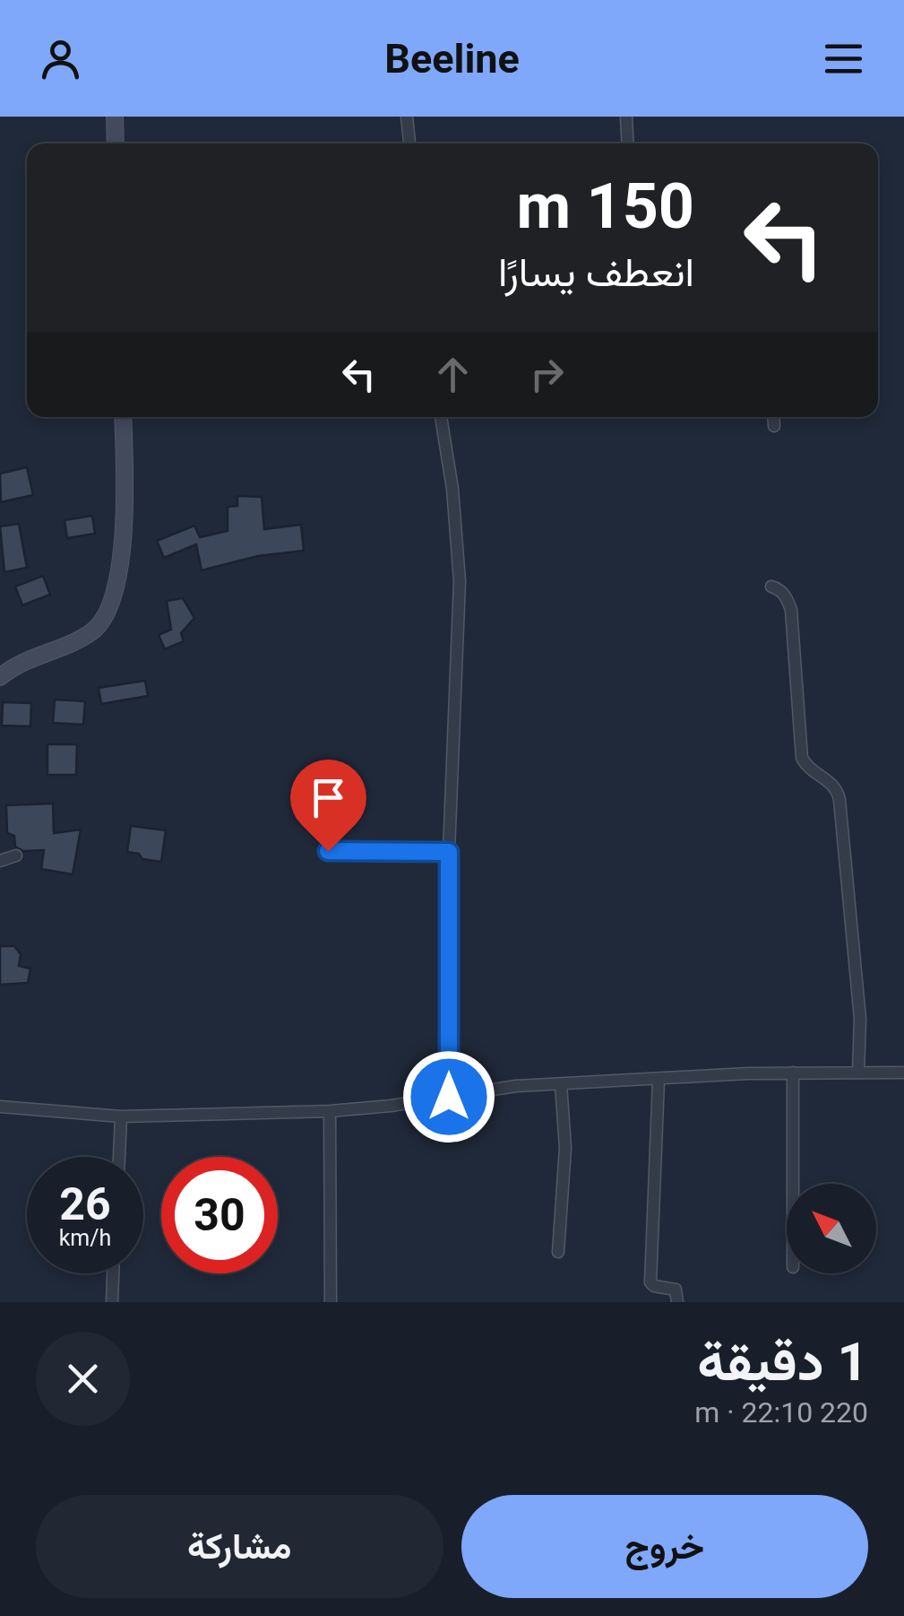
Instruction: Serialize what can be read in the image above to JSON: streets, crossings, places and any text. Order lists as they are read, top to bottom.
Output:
{
  "north": "top left",
  "page": {
    "header": "Beeline",
    "turn": ["150 m", "انعطف يسارًا"],
    "speed": "26 km/h",
    "limit": "30",
    "heading": ["1 دقيقة", "220 m · 22:10"],
    "buttons": ["خروج", "مشاركة"]
  }
}
